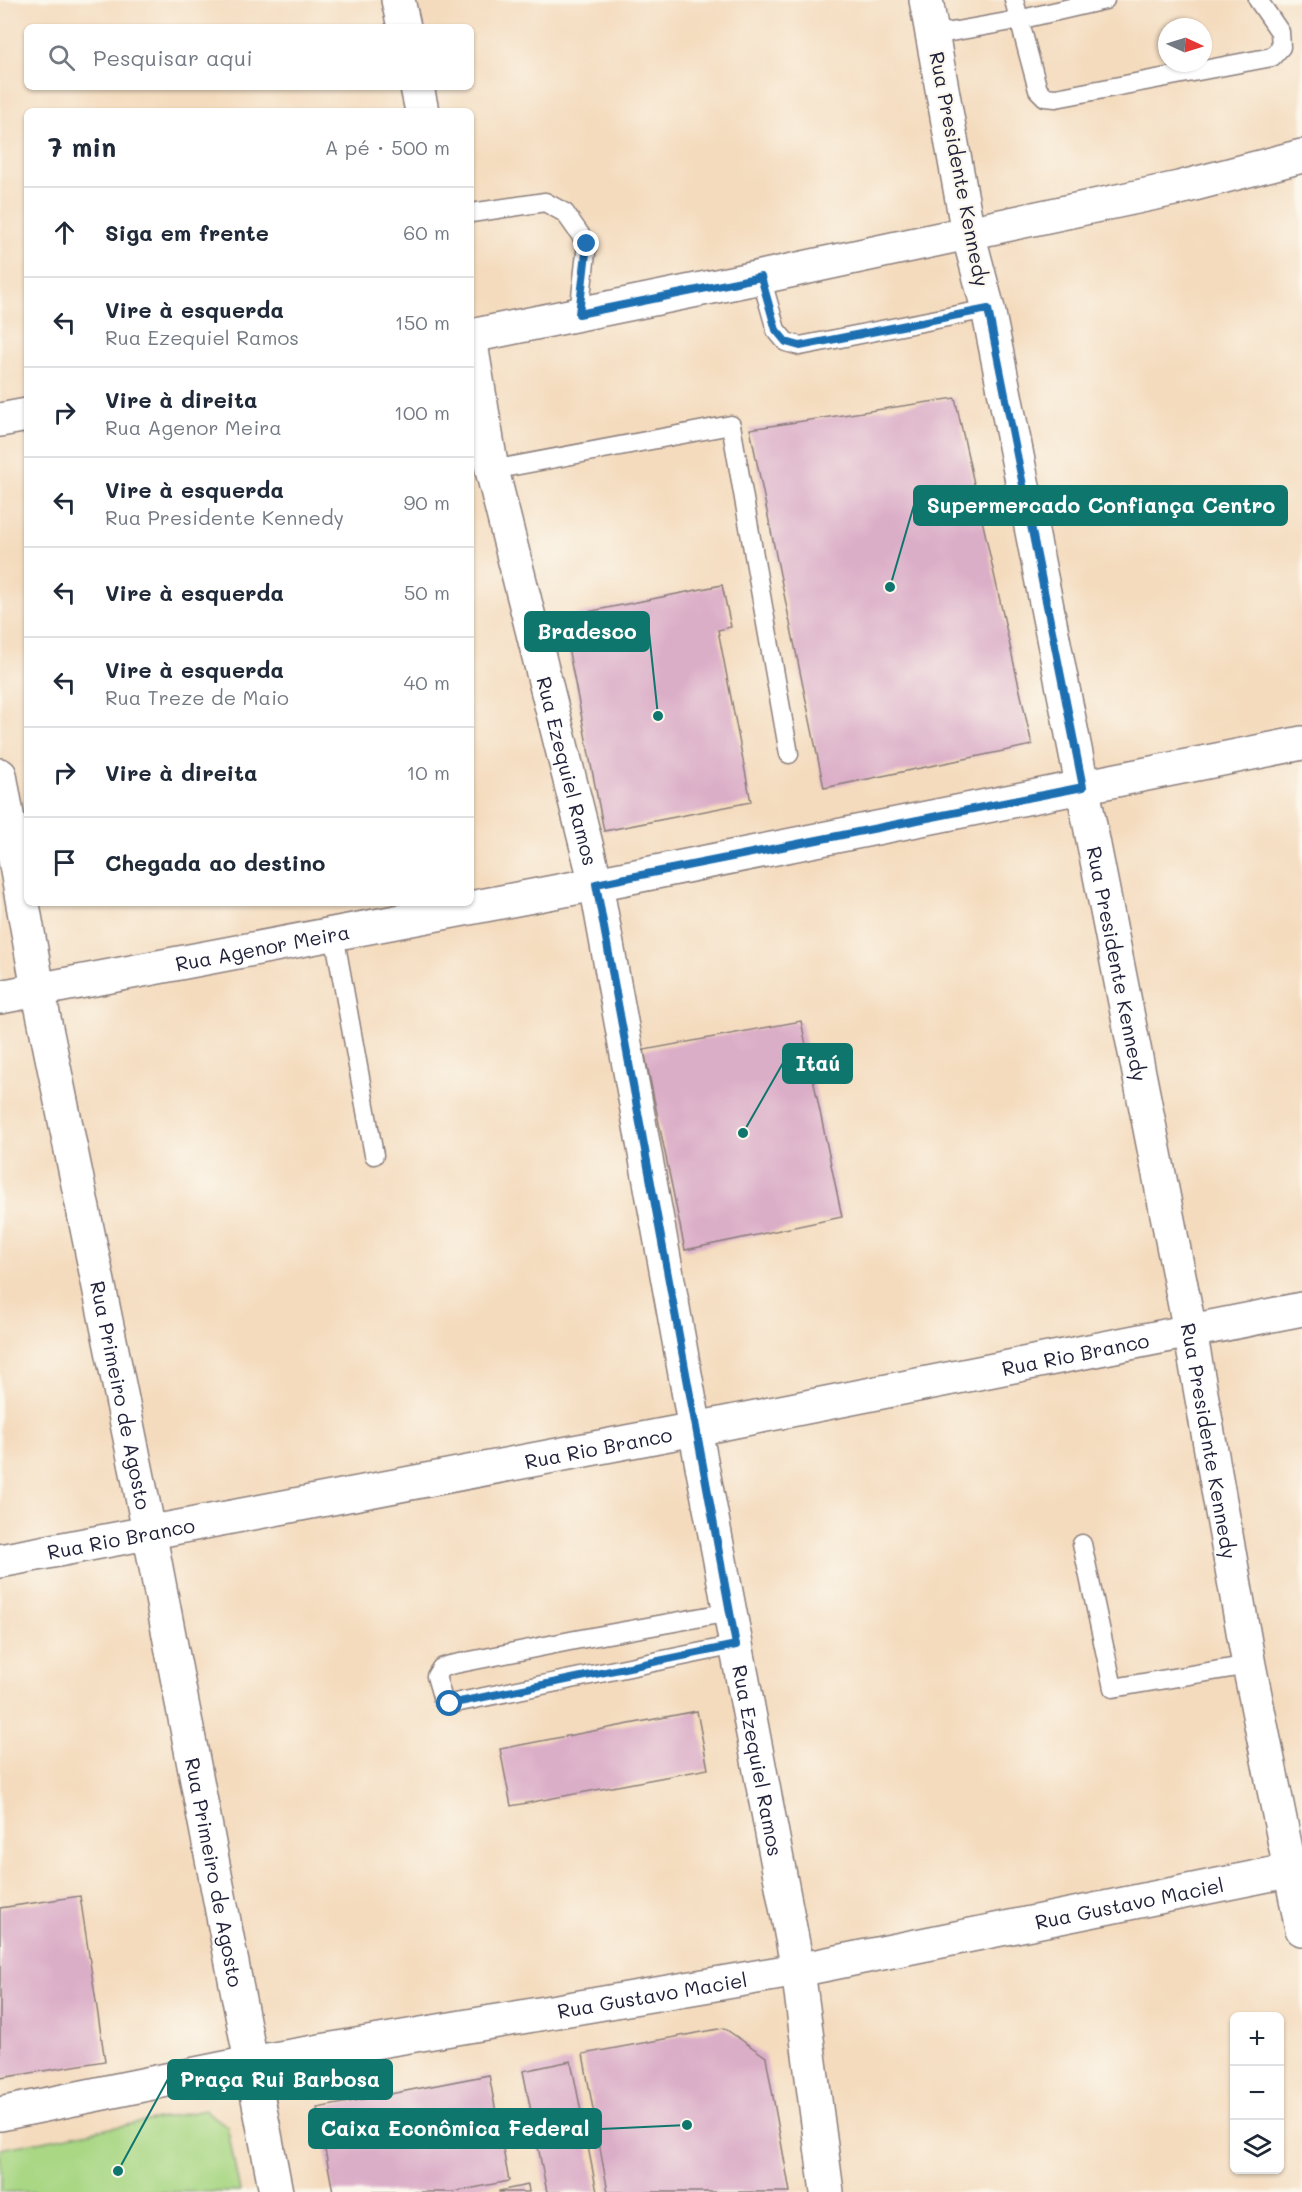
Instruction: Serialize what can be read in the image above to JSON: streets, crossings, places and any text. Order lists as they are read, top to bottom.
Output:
{
  "streets": {
    "street": [
      "Rua Presidente Kennedy",
      "Rua Ezequiel Ramos",
      "Rua Agenor Meira",
      "Rua Rio Branco",
      "Rua Primeiro de Agosto",
      "Rua Gustavo Maciel"
    ]
  },
  "crossings": [
    ["Rua Presidente Kennedy", "Rua Agenor Meira"],
    ["Rua Presidente Kennedy", "Rua Rio Branco"],
    ["Rua Presidente Kennedy", "Rua Gustavo Maciel"],
    ["Rua Ezequiel Ramos", "Rua Agenor Meira"],
    ["Rua Ezequiel Ramos", "Rua Rio Branco"],
    ["Rua Ezequiel Ramos", "Rua Gustavo Maciel"],
    ["Rua Agenor Meira", "Rua Primeiro de Agosto"],
    ["Rua Rio Branco", "Rua Primeiro de Agosto"],
    ["Rua Primeiro de Agosto", "Rua Gustavo Maciel"]
  ],
  "places": [
    "Supermercado Confiança Centro",
    "Bradesco",
    "Itaú",
    "Caixa Econômica Federal",
    "Praça Rui Barbosa"
  ],
  "north": "right",
  "page": {
    "search": "Pesquisar aqui",
    "heading": ["7 min", "A pé · 500 m"],
    "list": [
      ["Siga em frente", "60 m"],
      ["Vire à esquerda", "Rua Ezequiel Ramos", "150 m"],
      ["Vire à direita", "Rua Agenor Meira", "100 m"],
      ["Vire à esquerda", "Rua Presidente Kennedy", "90 m"],
      ["Vire à esquerda", "50 m"],
      ["Vire à esquerda", "Rua Treze de Maio", "40 m"],
      ["Vire à direita", "10 m"],
      "Chegada ao destino"
    ],
    "map_buttons": ["+", "−"]
  }
}
